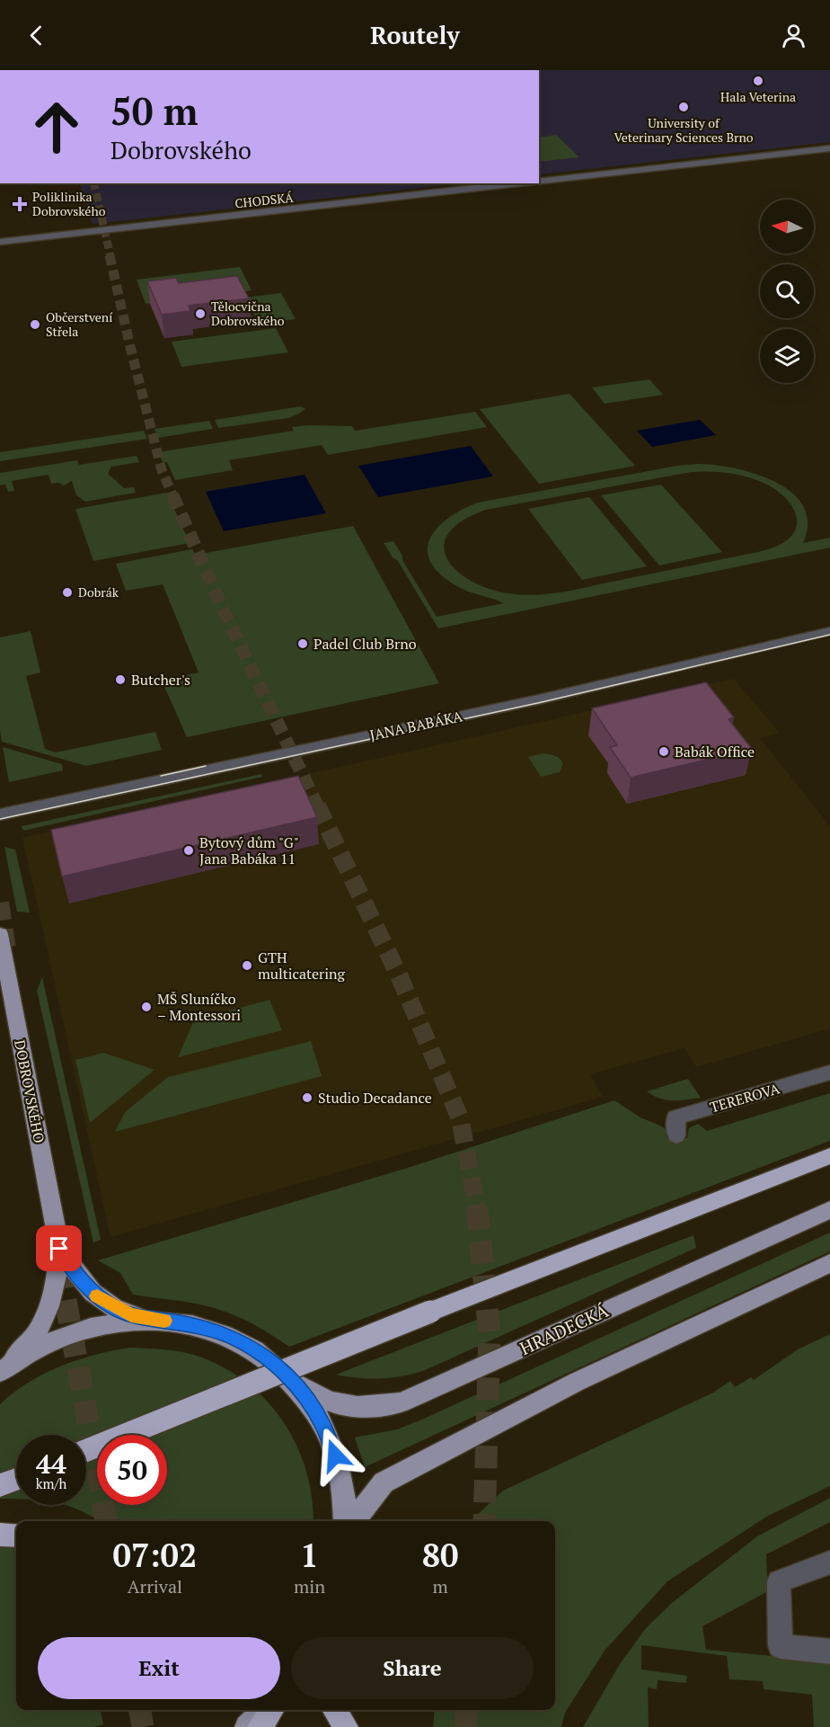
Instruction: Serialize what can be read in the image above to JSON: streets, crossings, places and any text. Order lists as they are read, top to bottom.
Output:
{
  "streets": {
    "main road": ["DOBROVSKÉHO", "HRADECKÁ"],
    "street": ["CHODSKÁ", "JANA BABÁKA", "TEREROVA"]
  },
  "places": {
    "other": [
      "Hala Veterina",
      "University of Veterinary Sciences Brno",
      "Tělocvična Dobrovského",
      "Občerstvení Střela",
      "Dobrák",
      "Padel Club Brno",
      "Butcher's",
      "Babák Office",
      "Bytový dům \"G\" Jana Babáka 11",
      "GTH multicatering",
      "MŠ Sluníčko – Montessori",
      "Studio Decadance"
    ],
    "health": ["Poliklinika Dobrovského"]
  },
  "north": "left",
  "page": {
    "header": "Routely",
    "turn": ["50 m", "Dobrovského"],
    "speed": "44 km/h",
    "limit": "50",
    "eta": [
      "07:02",
      "Arrival",
      "1",
      "min",
      "80",
      "m"
    ],
    "buttons": ["Exit", "Share"]
  }
}
